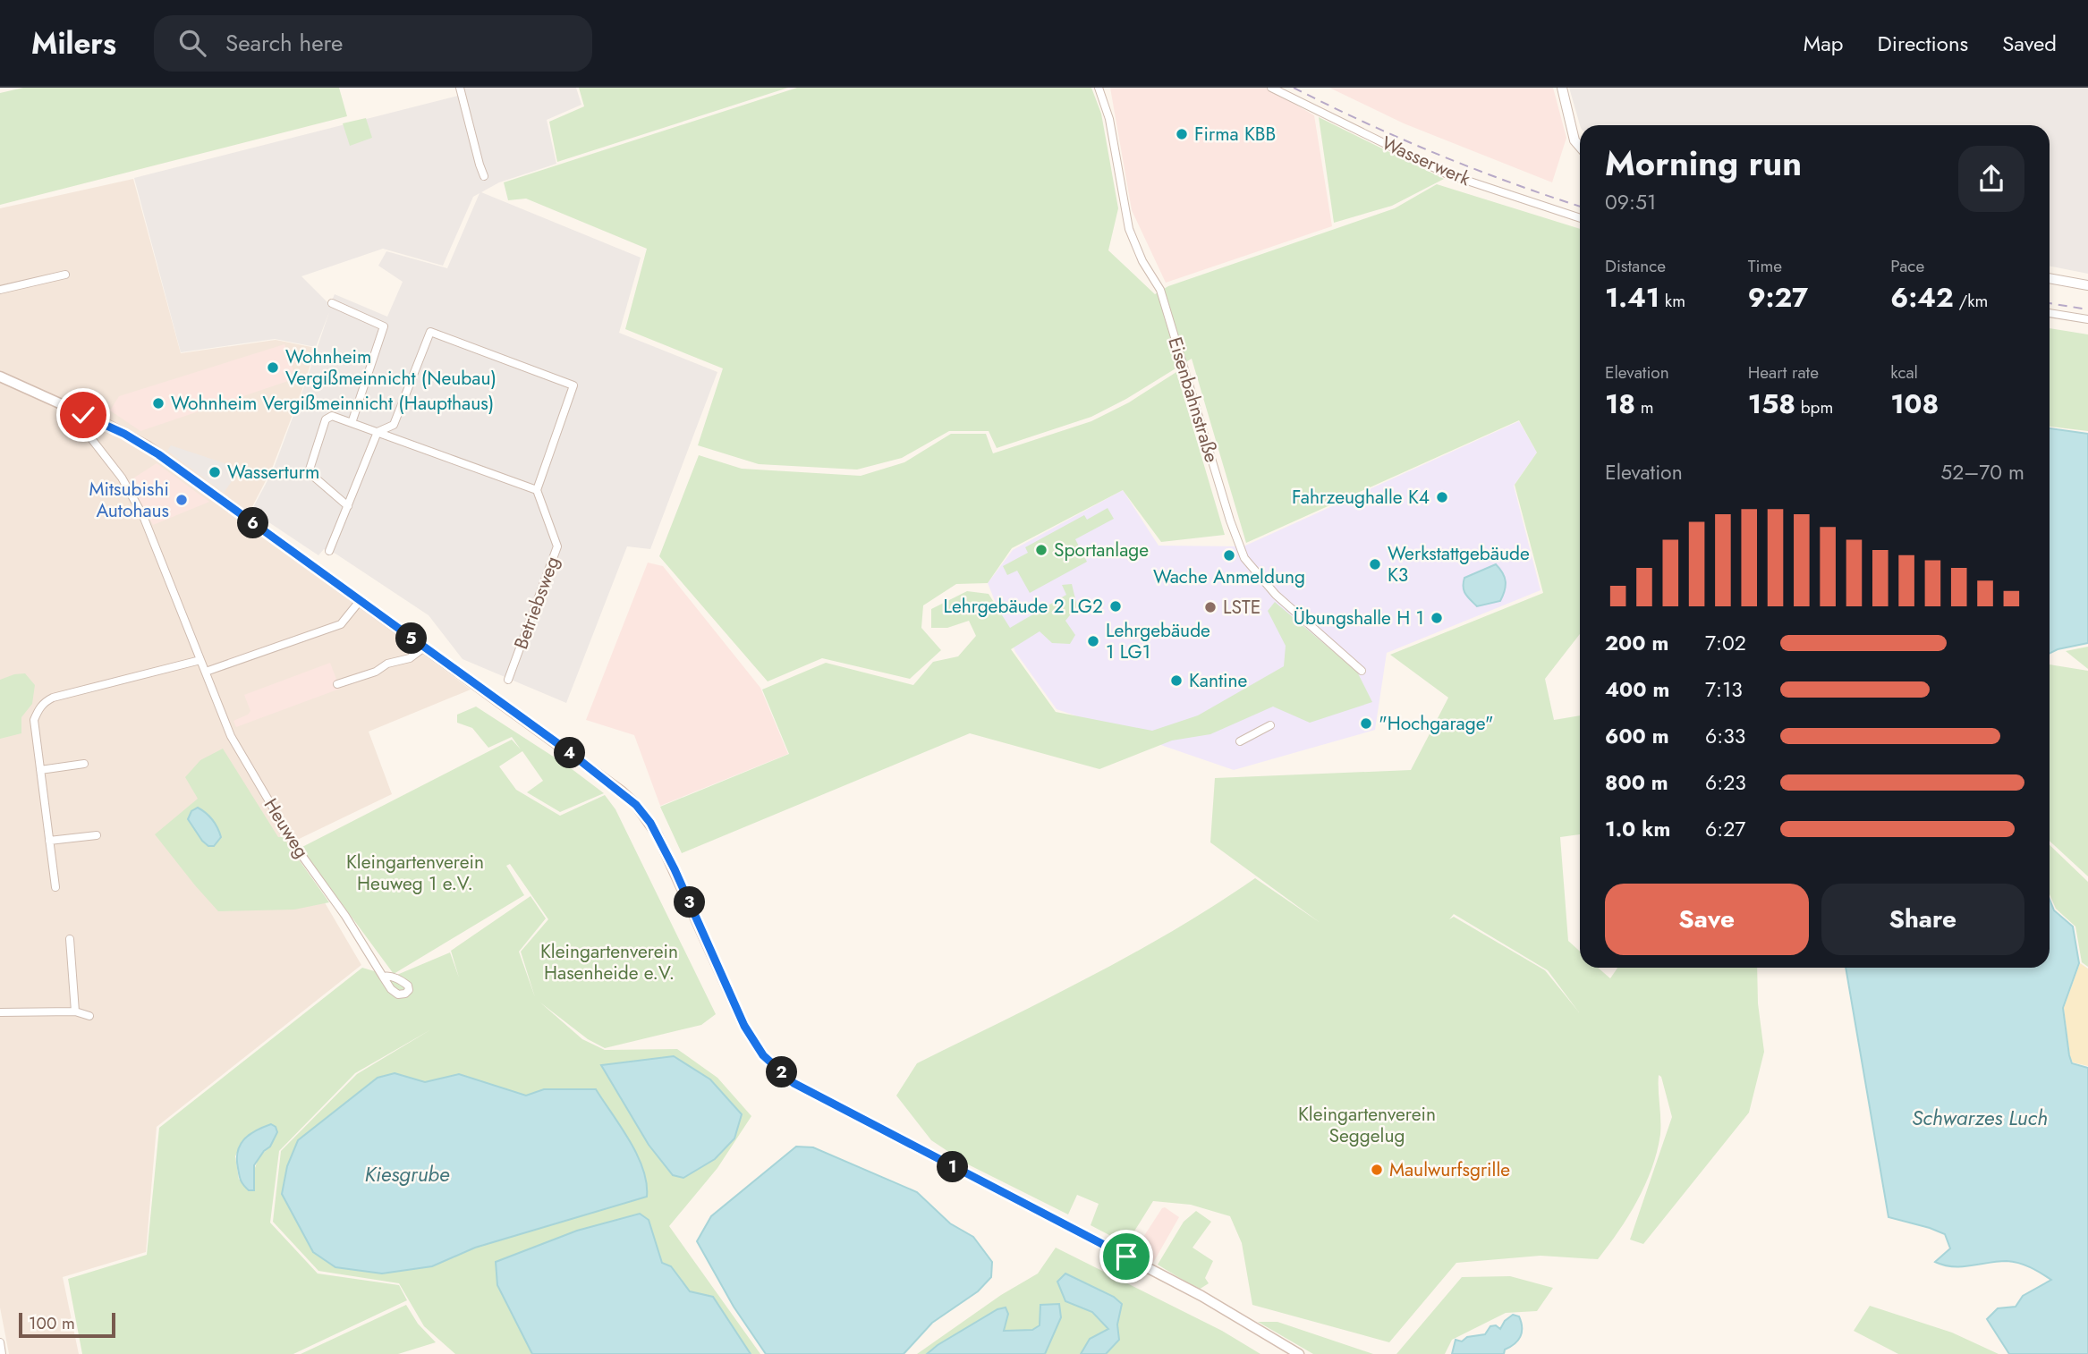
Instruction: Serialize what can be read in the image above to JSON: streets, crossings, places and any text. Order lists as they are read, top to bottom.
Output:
{
  "streets": {
    "street": [
      "Wasserwerk",
      "Eisenbahnstraße",
      "Betriebsweg",
      "Heuweg"
    ]
  },
  "water": ["Schwarzes Luch", "Kiesgrube"],
  "parks": ["Kleingartenverein Heuweg 1 e.V.", "Kleingartenverein Hasenheide e.V.", "Kleingartenverein Seggelug"],
  "places": [
    "Firma KBB",
    "Wohnheim Vergißmeinnicht (Neubau)",
    "Wohnheim Vergißmeinnicht (Haupthaus)",
    "Wasserturm",
    "Fahrzeughalle K4",
    "Mitsubishi Autohaus",
    "Sportanlage",
    "Wache Anmeldung",
    "Werkstattgebäude K3",
    "Lehrgebäude 2 LG2",
    "LSTE",
    "Übungshalle H 1",
    "Lehrgebäude 1 LG1",
    "Kantine",
    "\"Hochgarage\"",
    "Maulwurfsgrille"
  ],
  "scale_bar": "100 m",
  "page": {
    "header": "Milers",
    "search": "Search here",
    "nav": ["Map", "Directions", "Saved"],
    "heading": ["Morning run", "09:51"],
    "stats": [
      ["Distance", "1.41 km"],
      ["Time", "9:27"],
      ["Pace", "6:42 /km"],
      ["Elevation", "18 m"],
      ["Heart rate", "158 bpm"],
      ["kcal", "108"]
    ],
    "chart": ["Elevation", "52–70 m"],
    "pins": [
      "6",
      "5",
      "4",
      "3",
      "2",
      "1"
    ],
    "list": [
      {
        "name": "200 m",
        "note": "7:02"
      },
      {
        "name": "400 m",
        "note": "7:13"
      },
      {
        "name": "600 m",
        "note": "6:33"
      },
      {
        "name": "800 m",
        "note": "6:23"
      },
      {
        "name": "1.0 km",
        "note": "6:27"
      }
    ],
    "buttons": ["Save", "Share"],
    "scale": "100 m"
  }
}
